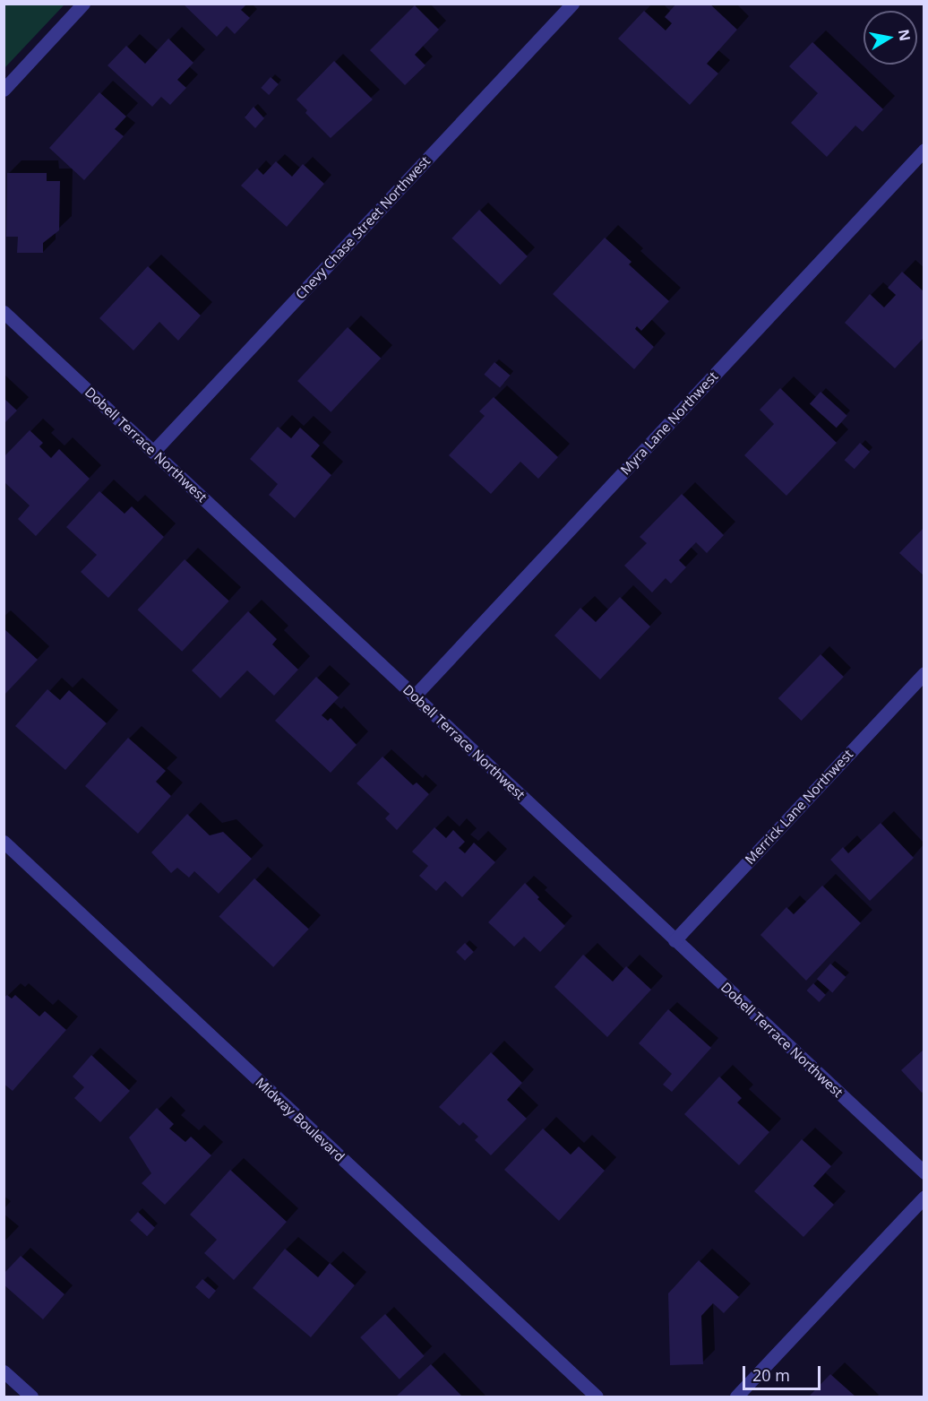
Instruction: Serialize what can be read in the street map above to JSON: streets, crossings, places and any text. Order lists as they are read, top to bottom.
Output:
{
  "streets": {
    "street": [
      "Chevy Chase Street Northwest",
      "Myra Lane Northwest",
      "Dobell Terrace Northwest",
      "Merrick Lane Northwest",
      "Midway Boulevard"
    ]
  },
  "crossings": [
    ["Chevy Chase Street Northwest", "Dobell Terrace Northwest"],
    ["Myra Lane Northwest", "Dobell Terrace Northwest"],
    ["Dobell Terrace Northwest", "Merrick Lane Northwest"]
  ],
  "scale_bar": "20 m",
  "north": "right"
}
